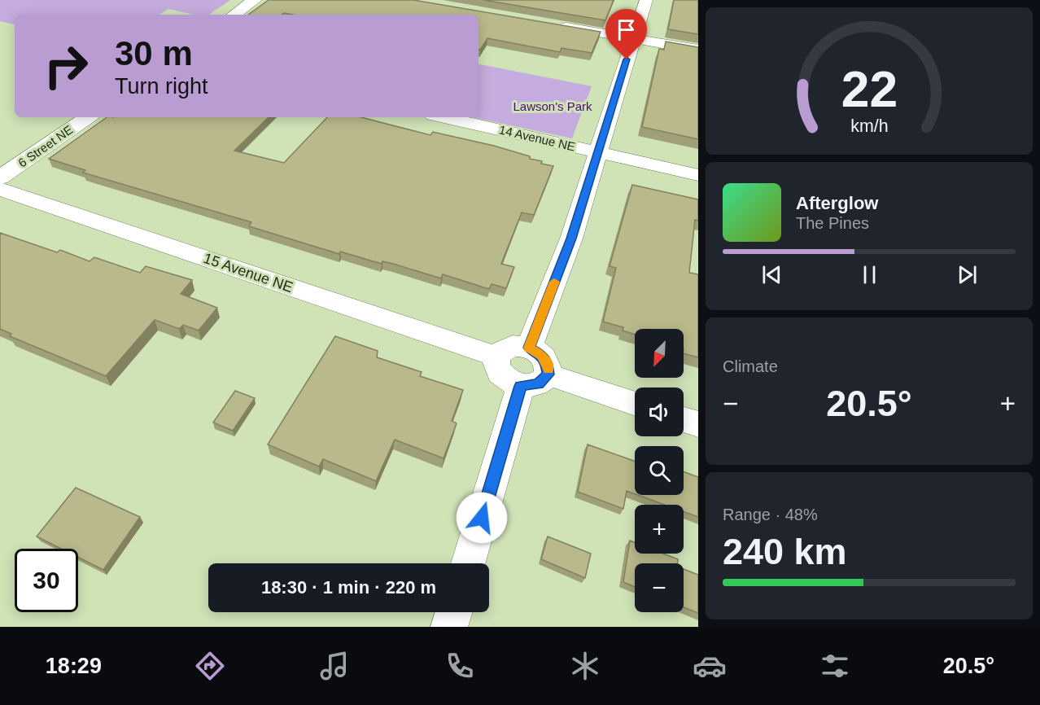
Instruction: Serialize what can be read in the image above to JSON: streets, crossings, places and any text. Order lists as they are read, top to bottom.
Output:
{
  "streets": {
    "street": ["14 Avenue NE", "6 Street NE", "15 Avenue NE"]
  },
  "parks": ["Lawson's Park"],
  "north": "bottom left",
  "page": {
    "turn": ["30 m", "Turn right"],
    "song": ["Afterglow", "The Pines"],
    "tile": [
      "Climate",
      ["Range · 48%", "240 km"]
    ],
    "map_buttons": ["+", "−"],
    "heat": ["−", "20.5°", "+"],
    "limit": "30",
    "trip": "18:30 · 1 min · 220 m",
    "tabs": ["18:29", "20.5°"],
    "gauge": ["22", "km/h"]
  }
}
